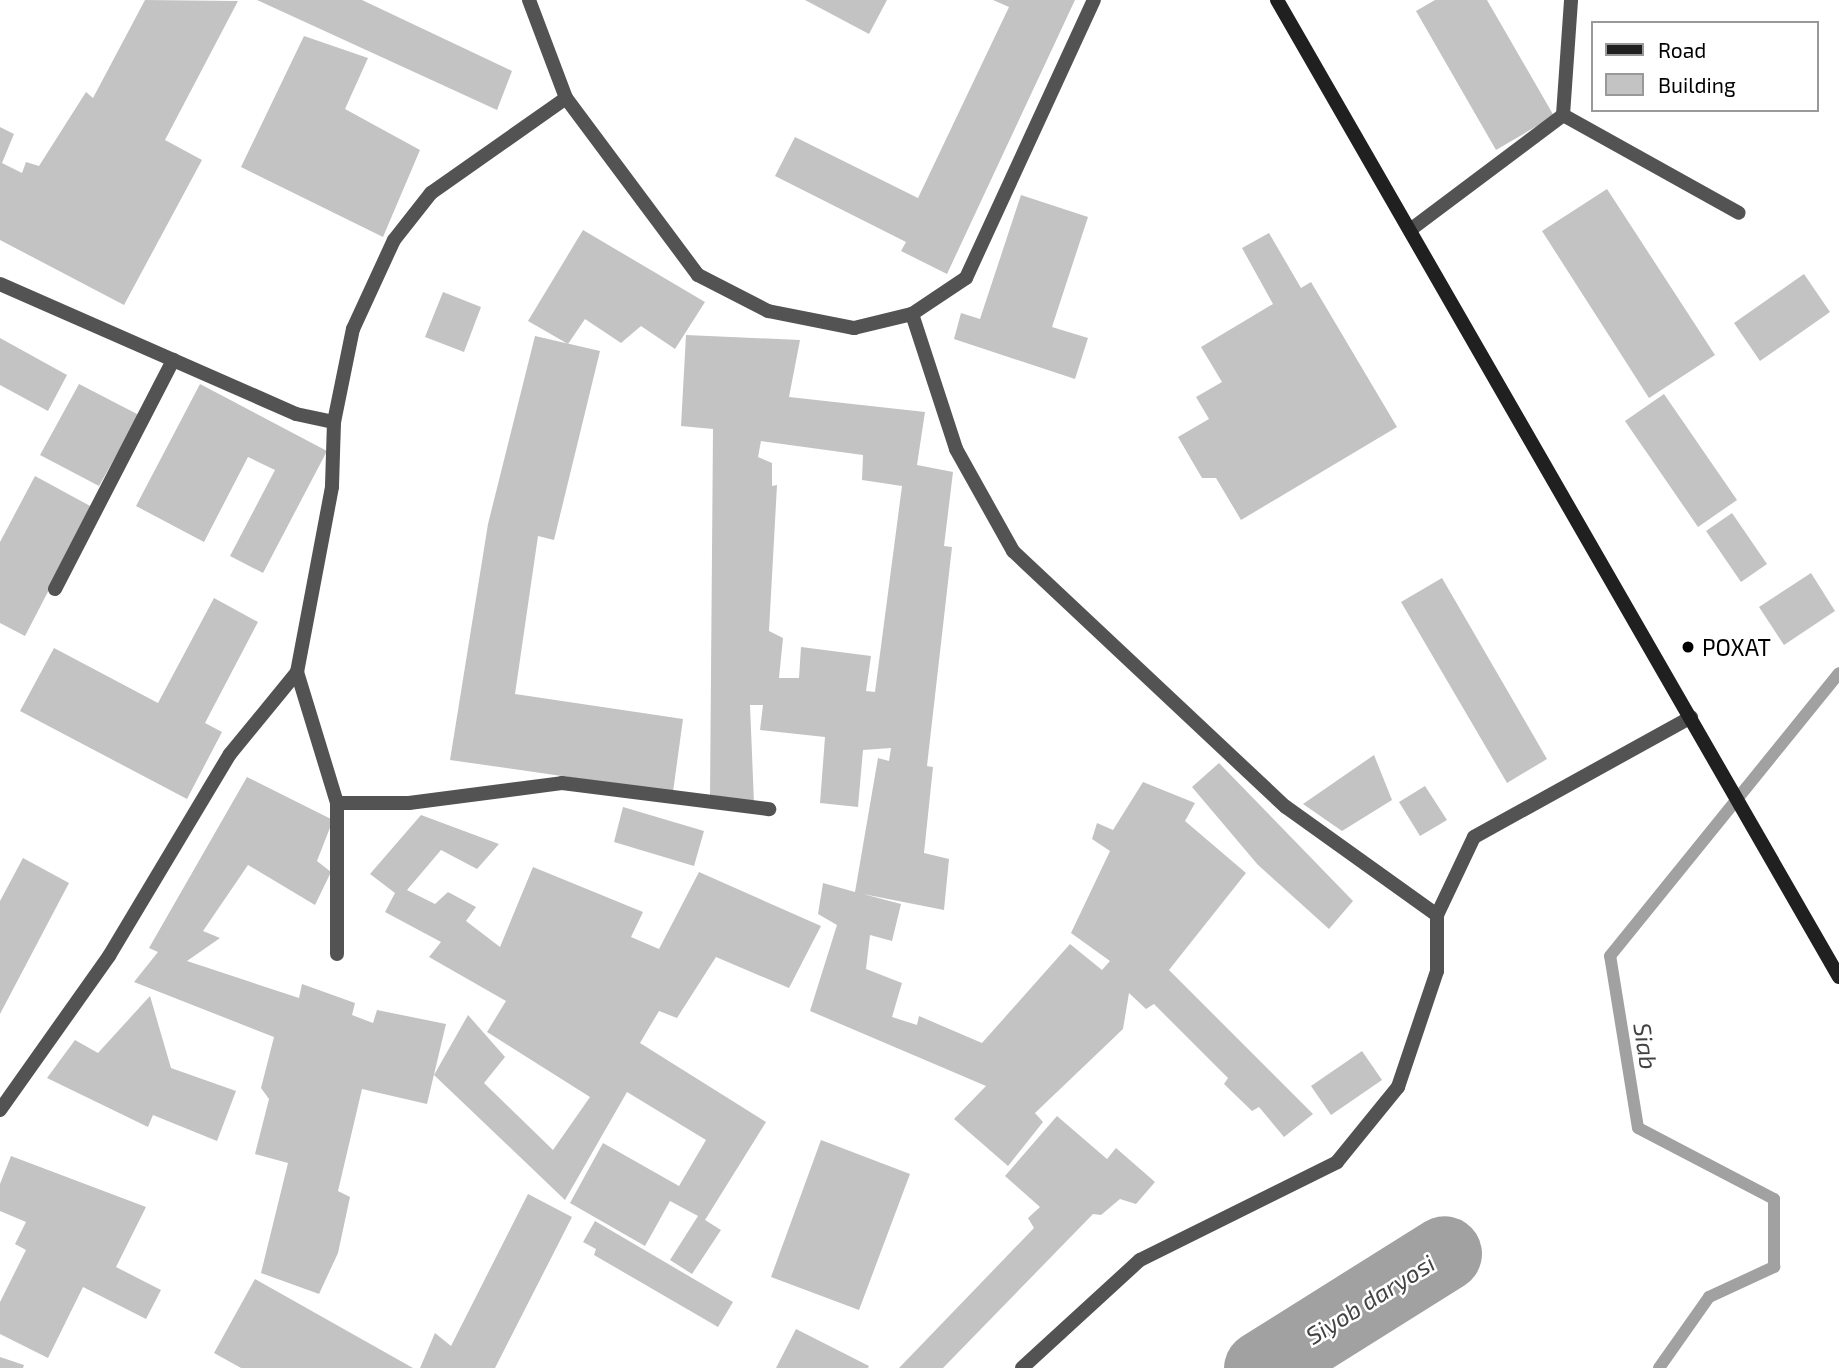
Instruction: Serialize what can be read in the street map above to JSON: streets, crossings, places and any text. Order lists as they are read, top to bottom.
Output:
{
  "water": ["Siab", "Siyob daryosi"],
  "places": ["РОХАТ"],
  "legend": ["Road", "Building"]
}
